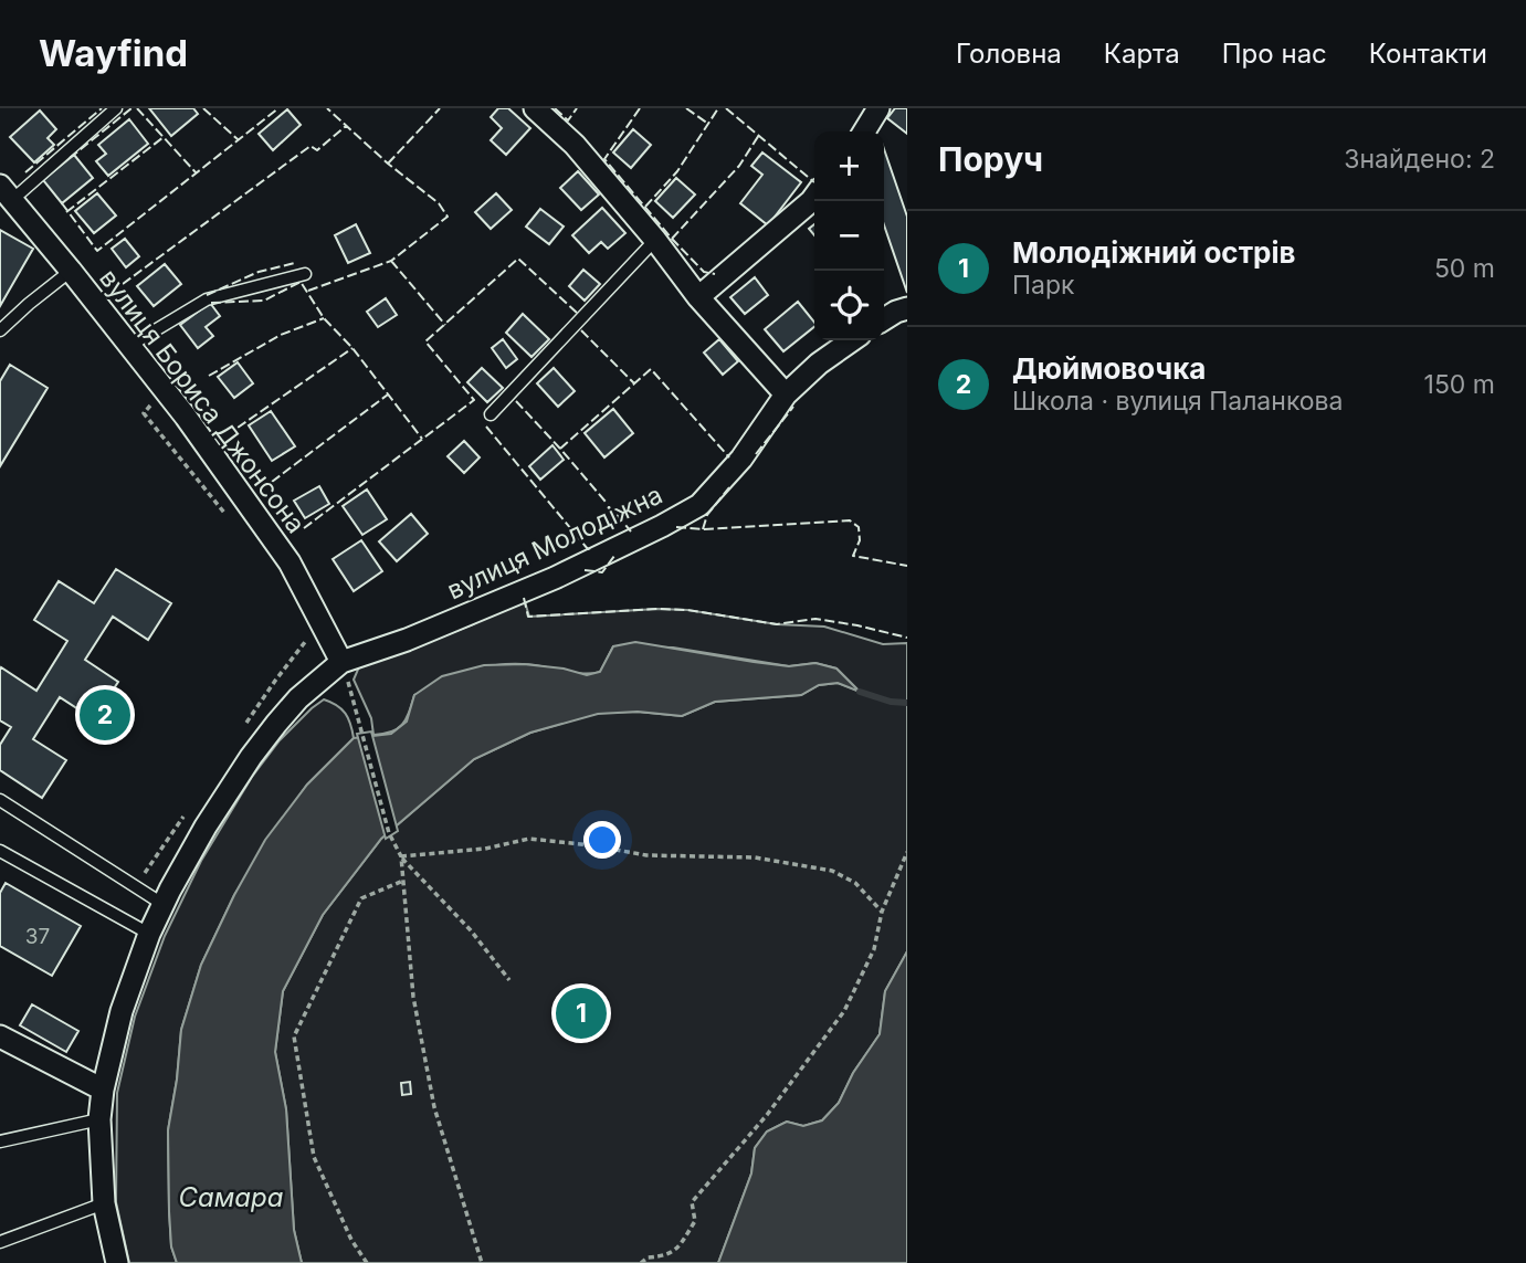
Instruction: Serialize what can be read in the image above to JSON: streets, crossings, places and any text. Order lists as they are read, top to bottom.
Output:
{
  "streets": {
    "street": ["вулиця Бориса Джонсона", "вулиця Молодіжна"]
  },
  "crossings": [
    ["вулиця Бориса Джонсона", "вулиця Молодіжна"]
  ],
  "water": ["Самара"],
  "house_numbers": ["37"],
  "page": {
    "header": "Wayfind",
    "nav": [
      "Головна",
      "Карта",
      "Про нас",
      "Контакти"
    ],
    "heading": ["Поруч", "Знайдено: 2"],
    "map_buttons": ["+", "−"],
    "list": [
      {
        "mark": "1",
        "name": "Молодіжний острів",
        "note": "Парк",
        "value": "50 m"
      },
      {
        "mark": "2",
        "name": "Дюймовочка",
        "note": "Школа · вулиця Паланкова",
        "value": "150 m"
      }
    ],
    "pins": ["2", "1"]
  }
}
